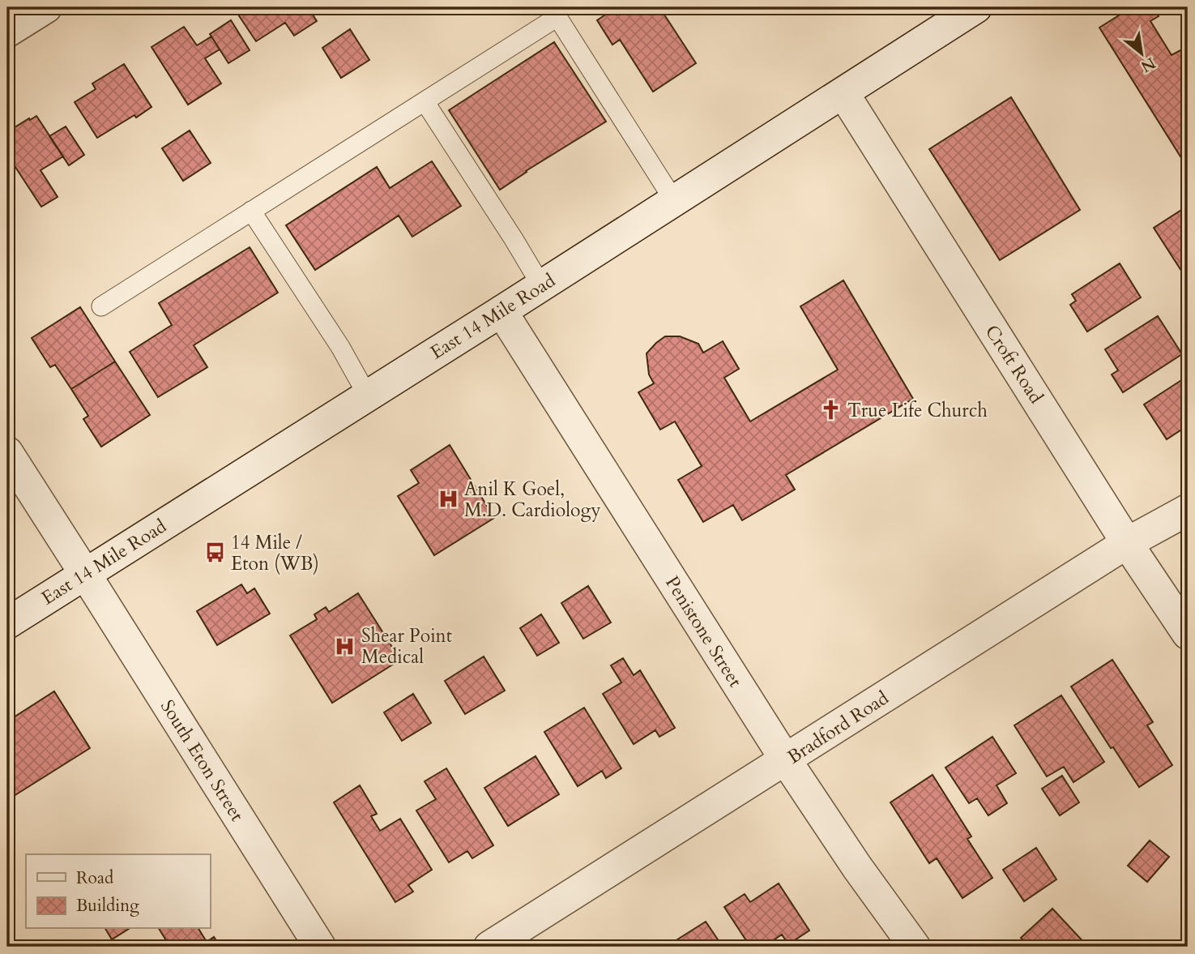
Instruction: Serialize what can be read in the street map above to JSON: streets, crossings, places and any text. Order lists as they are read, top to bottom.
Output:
{
  "streets": {
    "street": [
      "East 14 Mile Road",
      "Croft Road",
      "Penistone Street",
      "Bradford Road",
      "South Eton Street"
    ]
  },
  "crossings": [
    ["East 14 Mile Road", "Croft Road"],
    ["East 14 Mile Road", "Penistone Street"],
    ["East 14 Mile Road", "South Eton Street"],
    ["Croft Road", "Bradford Road"],
    ["Penistone Street", "Bradford Road"]
  ],
  "places": {
    "church": ["True Life Church"],
    "hospital": ["Anil K Goel, M.D. Cardiology", "Shear Point Medical"],
    "bus stop": ["14 Mile / Eton (WB)"]
  },
  "legend": ["Road", "Building"],
  "north": "bottom right"
}
